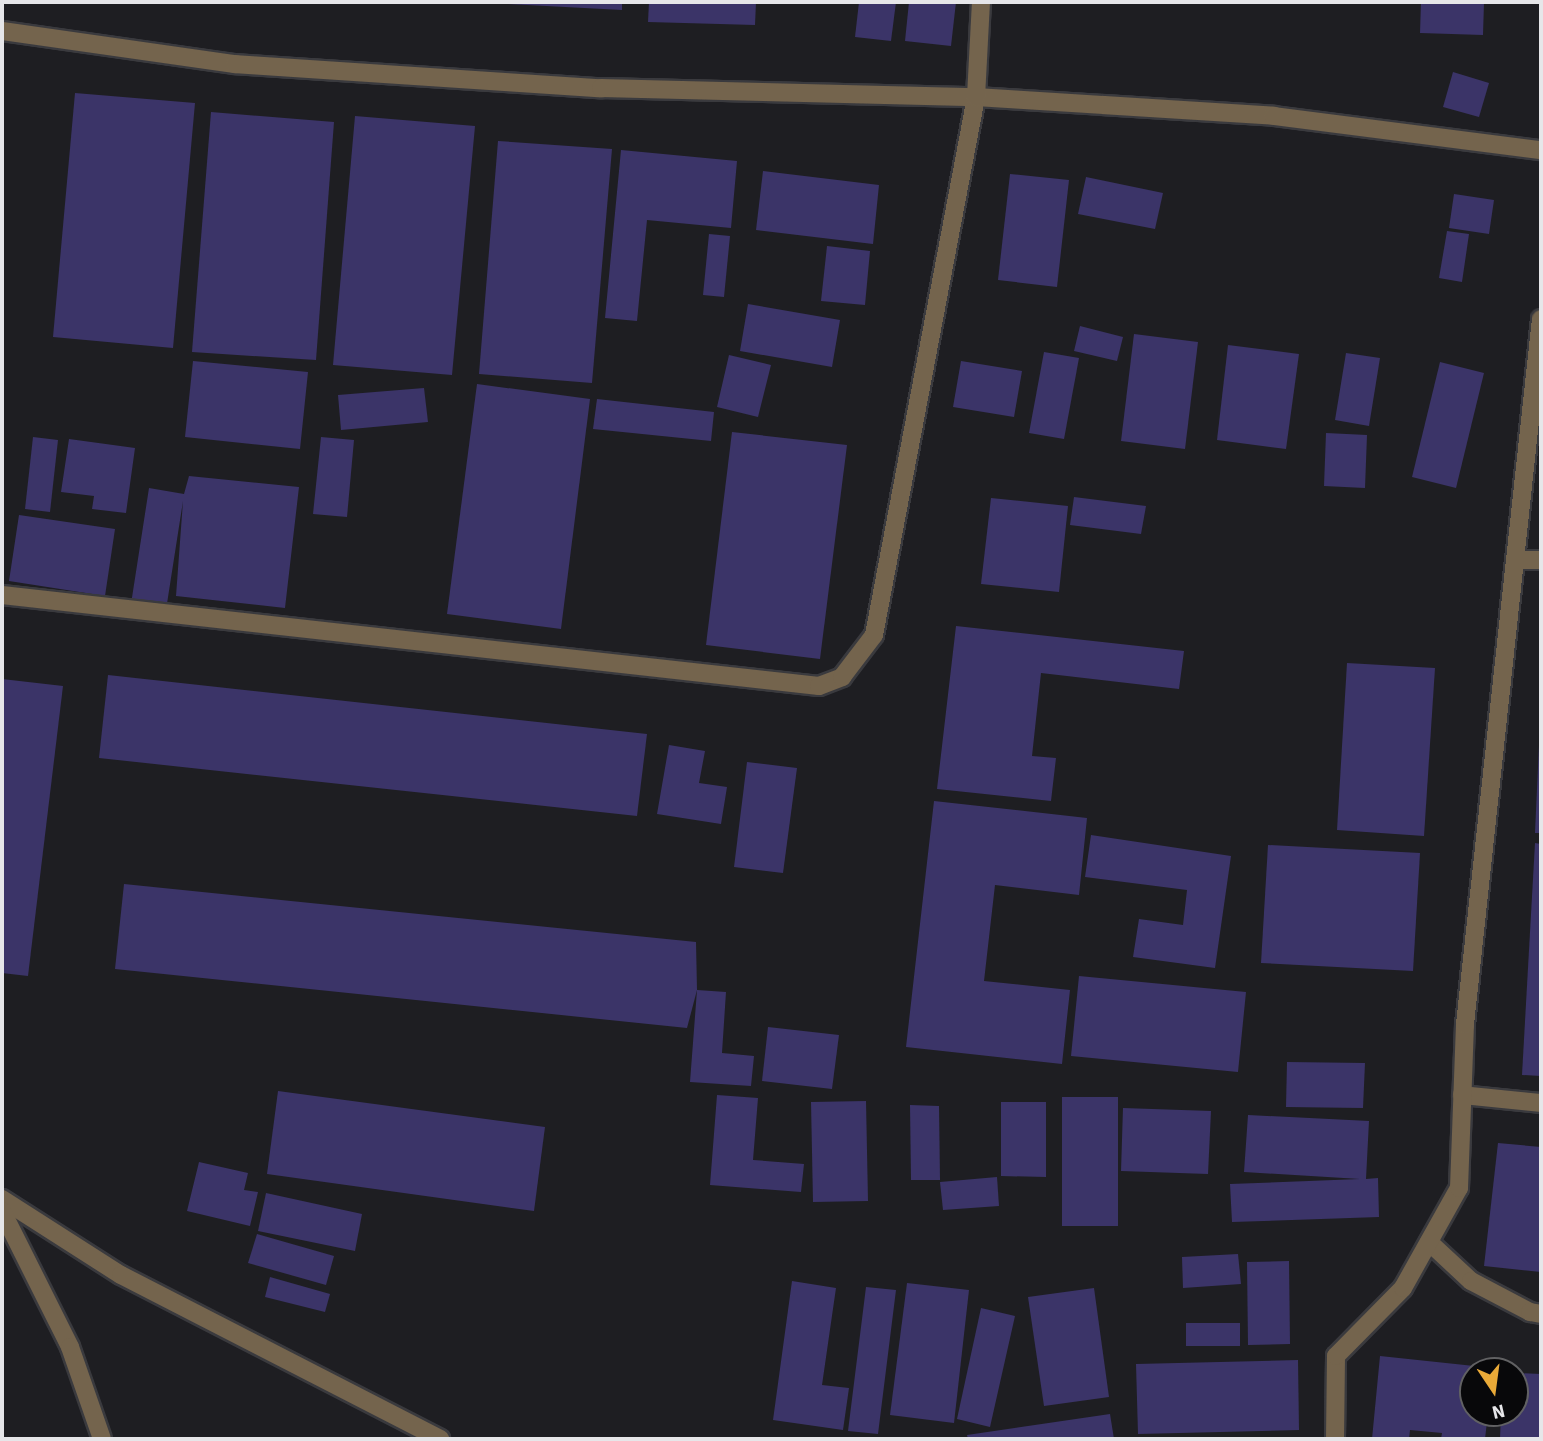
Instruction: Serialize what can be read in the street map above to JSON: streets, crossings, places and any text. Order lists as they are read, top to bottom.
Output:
{
  "north": "bottom"
}
